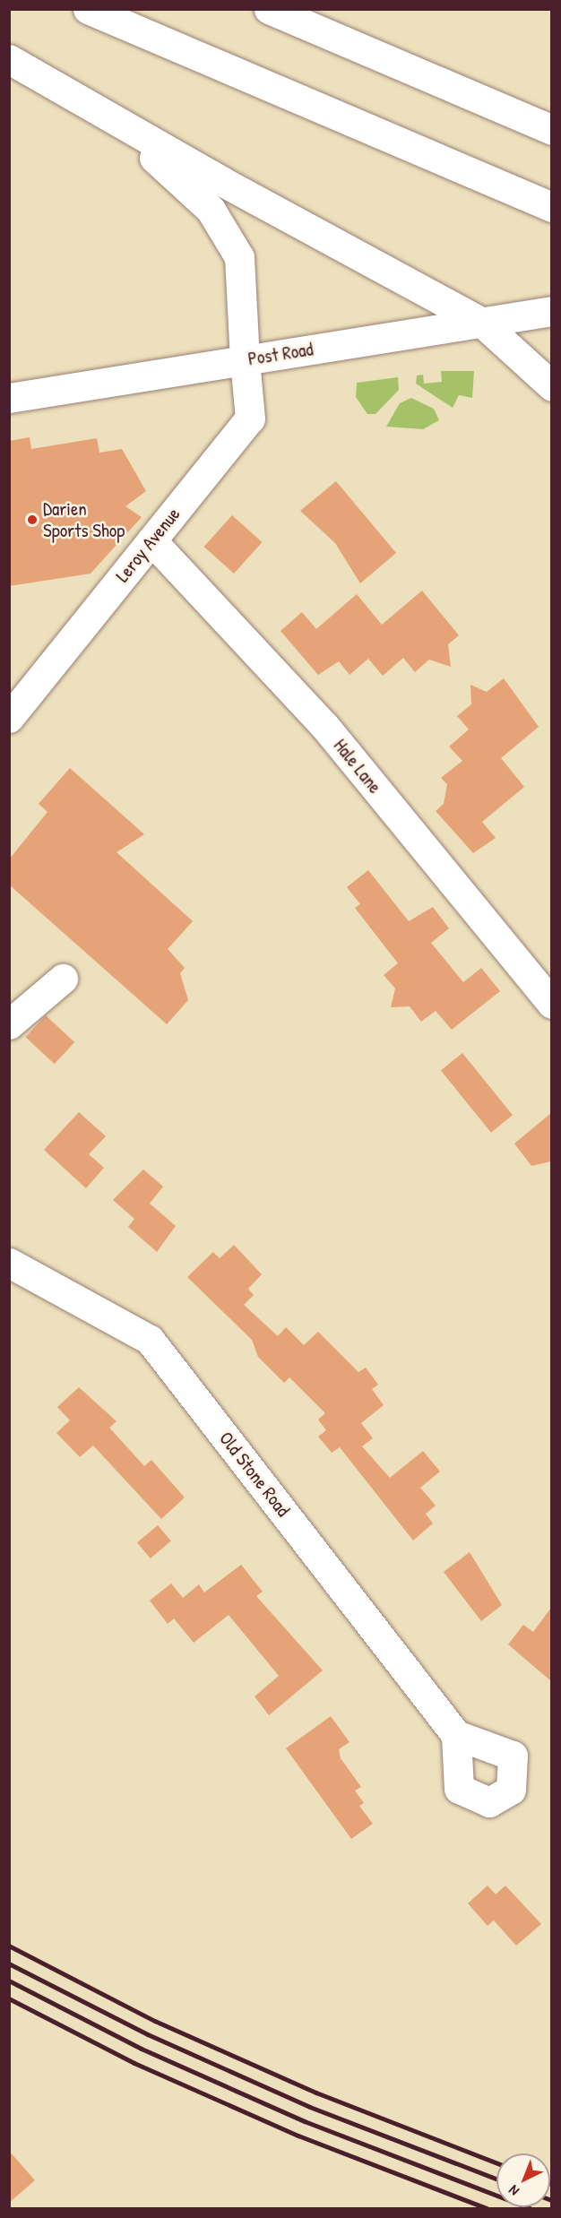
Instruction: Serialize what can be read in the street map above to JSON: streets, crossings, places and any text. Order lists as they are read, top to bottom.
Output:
{
  "streets": {
    "main road": [
      "Post Road",
      "Leroy Avenue",
      "Hale Lane",
      "Old Stone Road"
    ]
  },
  "crossings": [
    ["Post Road", "Leroy Avenue"],
    ["Leroy Avenue", "Hale Lane"]
  ],
  "places": ["Darien Sports Shop"],
  "north": "bottom left"
}
